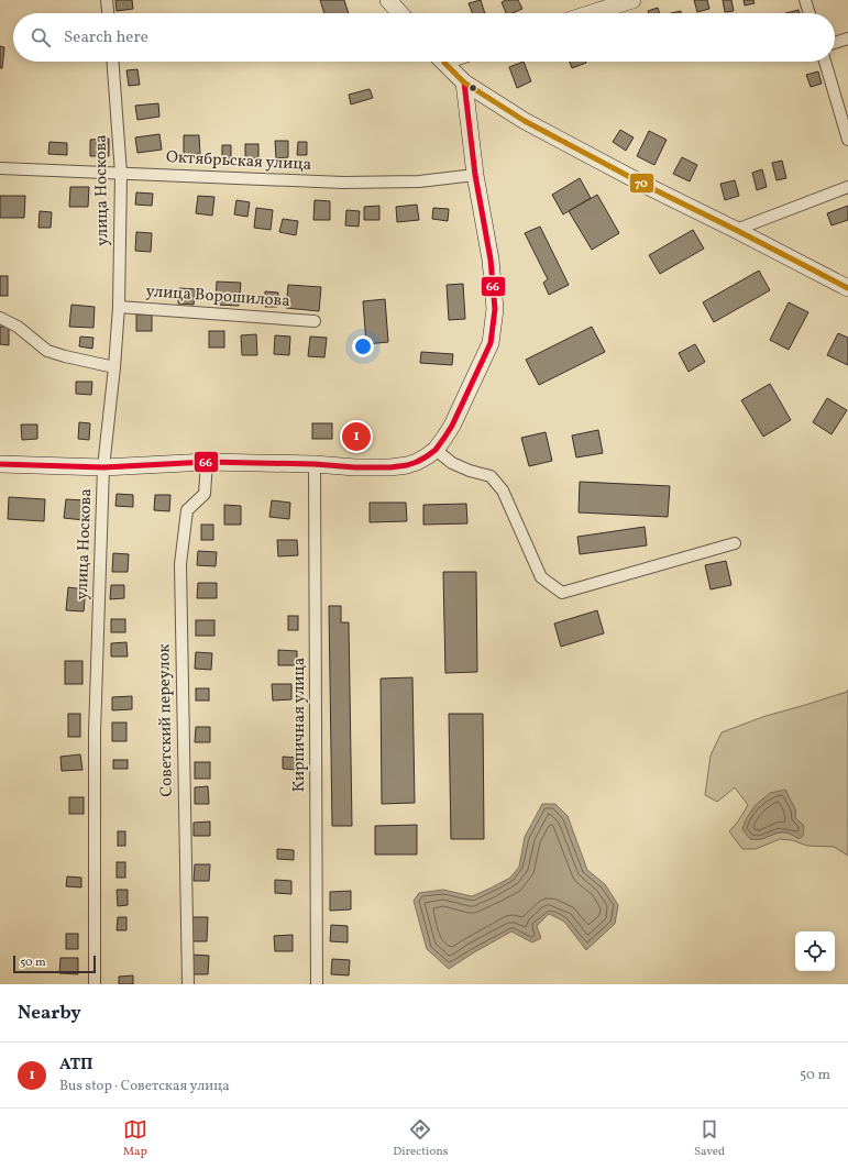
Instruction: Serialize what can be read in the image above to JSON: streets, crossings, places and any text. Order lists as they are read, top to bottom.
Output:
{
  "streets": {
    "street": [
      "Октябрьская улица",
      "улица Носкова",
      "улица Ворошилова",
      "Советский переулок",
      "Кирпичная улица"
    ]
  },
  "crossings": [
    ["Октябрьская улица", "улица Носкова"],
    ["улица Носкова", "улица Ворошилова"]
  ],
  "lines": ["transit line 70", "transit line 66"],
  "scale_bar": "50 m",
  "page": {
    "search": "Search here",
    "pins": "1",
    "scale": "50 m",
    "heading": "Nearby",
    "list": [
      {
        "mark": "1",
        "name": "АТП",
        "note": "Bus stop · Советская улица",
        "value": "50 m"
      }
    ],
    "nav": ["Map", "Directions", "Saved"]
  }
}
